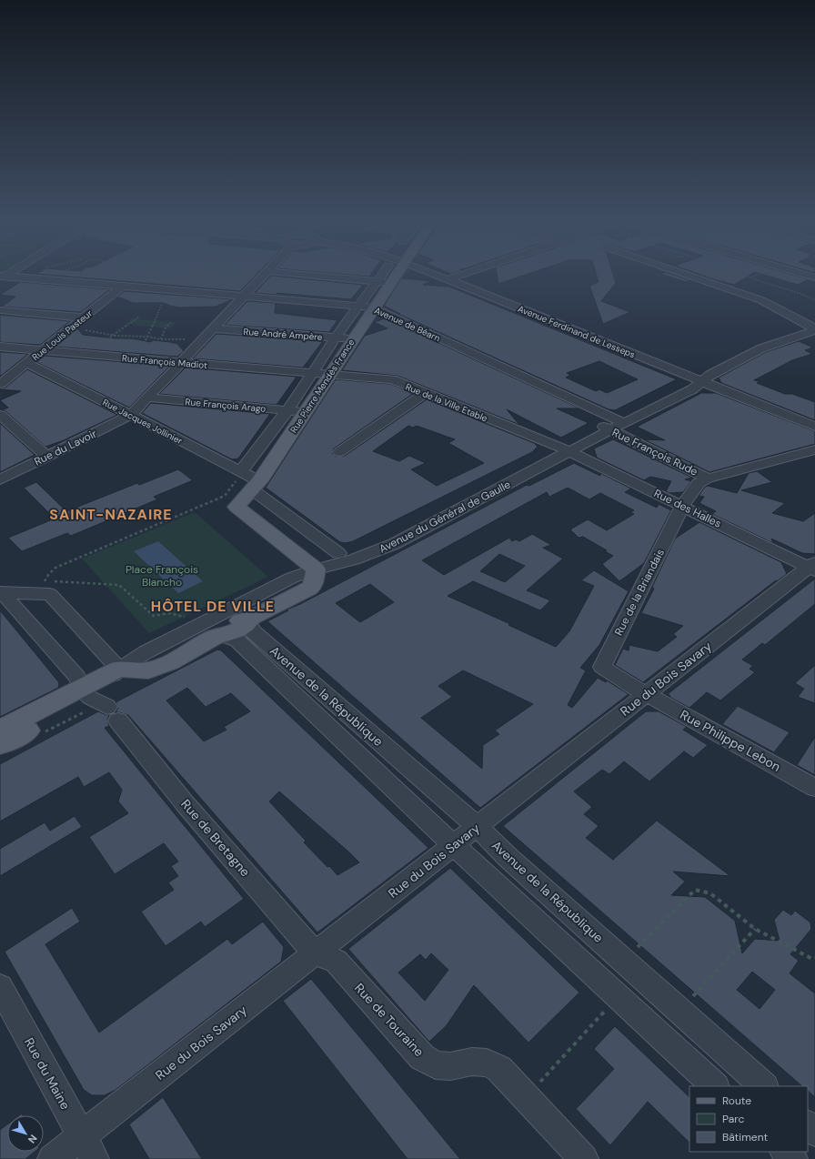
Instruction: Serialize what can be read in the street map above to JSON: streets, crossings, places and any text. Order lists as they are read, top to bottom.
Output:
{
  "streets": {
    "main road": ["Rue Pierre Mendès France"],
    "street": [
      "Avenue de Béarn",
      "Avenue Ferdinand de Lesseps",
      "Rue André Ampère",
      "Rue Louis Pasteur",
      "Rue François Madiot",
      "Rue de la Ville Etable",
      "Rue François Arago",
      "Rue Jacques Jollinier",
      "Rue du Lavoir",
      "Rue François Rude",
      "Rue des Halles",
      "Avenue du Général de Gaulle",
      "Rue de la Briandais",
      "Rue du Bois Savary",
      "Avenue de la République",
      "Rue Philippe Lebon",
      "Rue de Bretagne",
      "Rue de Touraine",
      "Rue du Maine"
    ]
  },
  "crossings": [
    ["Avenue de Béarn", "Rue Louis Pasteur"],
    ["Avenue de Béarn", "Rue Pierre Mendès France"],
    ["Avenue de Béarn", "Rue du Lavoir"],
    ["Avenue de Béarn", "Rue François Rude"],
    ["Avenue de Béarn", "Avenue du Général de Gaulle"],
    ["Avenue Ferdinand de Lesseps", "Avenue du Général de Gaulle"],
    ["Rue André Ampère", "Rue Pierre Mendès France"],
    ["Rue André Ampère", "Rue du Lavoir"],
    ["Rue Louis Pasteur", "Rue François Madiot"],
    ["Rue Louis Pasteur", "Rue Jacques Jollinier"],
    ["Rue François Madiot", "Rue Pierre Mendès France"],
    ["Rue François Madiot", "Rue de la Ville Etable"],
    ["Rue François Madiot", "Rue du Lavoir"],
    ["Rue Pierre Mendès France", "Rue de la Ville Etable"],
    ["Rue Pierre Mendès France", "Rue François Arago"],
    ["Rue Pierre Mendès France", "Rue Jacques Jollinier"],
    ["Rue de la Ville Etable", "Rue des Halles"],
    ["Rue de la Ville Etable", "Avenue du Général de Gaulle"],
    ["Rue François Arago", "Rue du Lavoir"],
    ["Rue Jacques Jollinier", "Rue du Lavoir"],
    ["Rue Jacques Jollinier", "Avenue du Général de Gaulle"],
    ["Rue François Rude", "Avenue du Général de Gaulle"],
    ["Rue François Rude", "Rue de la Briandais"],
    ["Rue des Halles", "Avenue du Général de Gaulle"],
    ["Rue des Halles", "Rue de la Briandais"],
    ["Rue des Halles", "Rue du Bois Savary"],
    ["Rue de la Briandais", "Rue du Bois Savary"],
    ["Rue de la Briandais", "Rue Philippe Lebon"],
    ["Rue du Bois Savary", "Avenue de la République"],
    ["Rue du Bois Savary", "Rue Philippe Lebon"],
    ["Rue du Bois Savary", "Rue de Bretagne"],
    ["Rue du Bois Savary", "Rue de Touraine"],
    ["Rue du Bois Savary", "Rue du Maine"],
    ["Rue de Bretagne", "Rue de Touraine"]
  ],
  "districts": ["SAINT-NAZAIRE", "HÔTEL DE VILLE"],
  "parks": ["Place François Blancho"],
  "legend": ["Route", "Parc", "Bâtiment"],
  "north": "bottom right"
}
